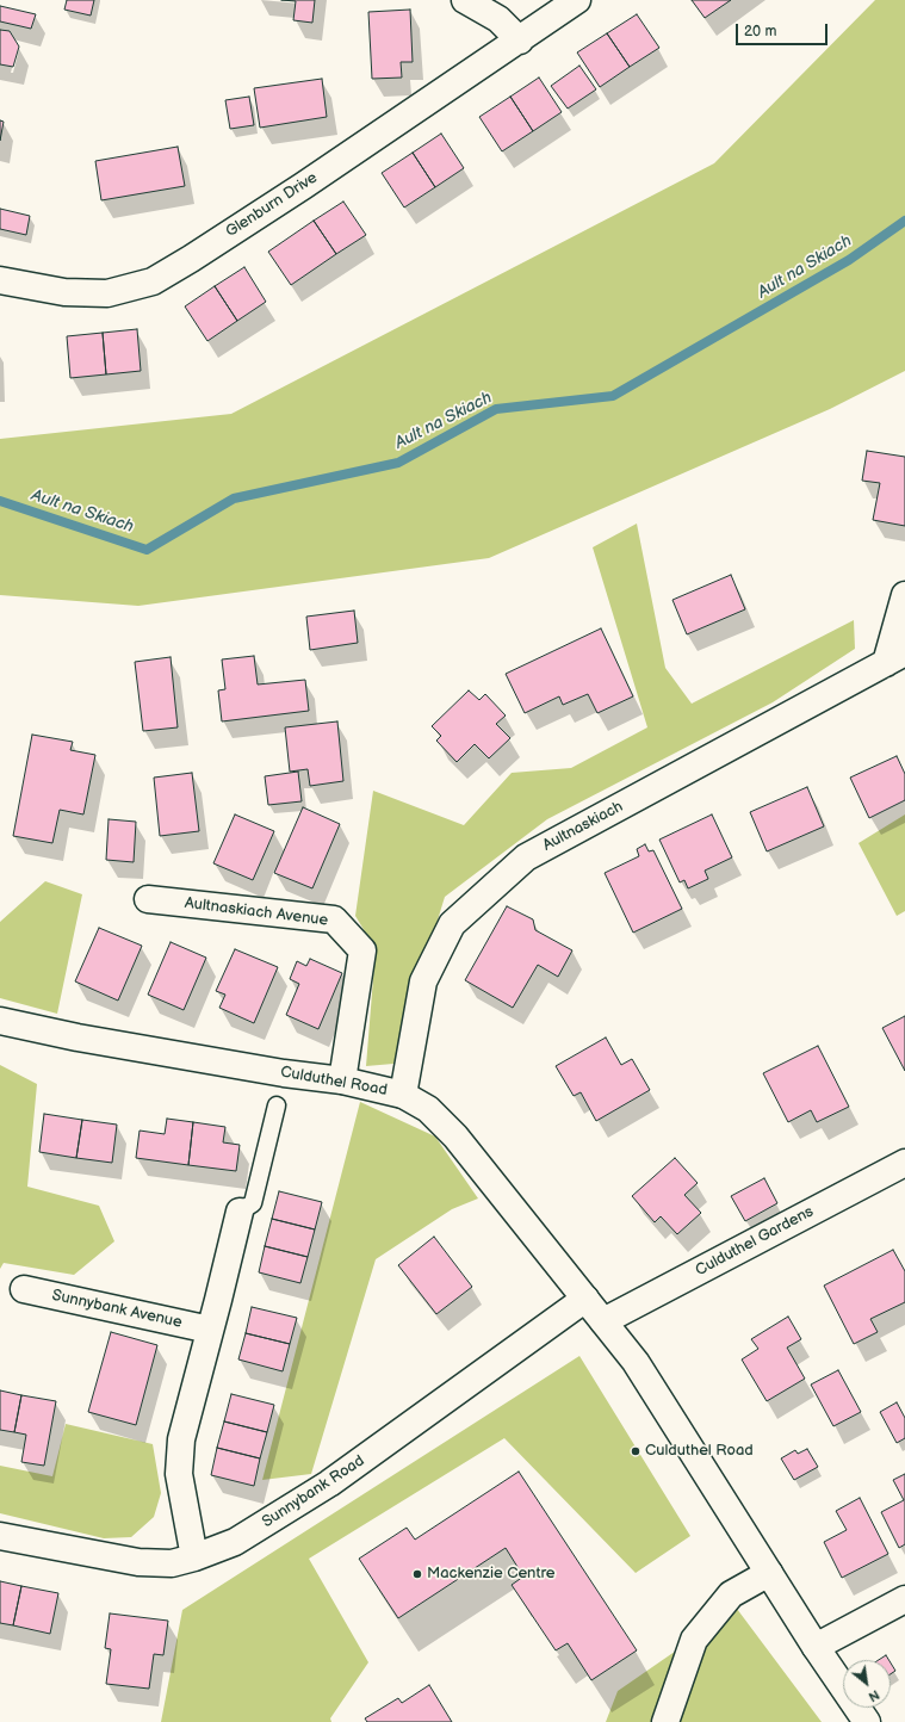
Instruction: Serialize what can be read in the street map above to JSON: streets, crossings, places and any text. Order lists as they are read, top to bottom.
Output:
{
  "streets": {
    "street": [
      "Glenburn Drive",
      "Aultnaskiach",
      "Aultnaskiach Avenue",
      "Culduthel Road",
      "Culduthel Gardens",
      "Sunnybank Avenue",
      "Sunnybank Road"
    ]
  },
  "crossings": [
    ["Aultnaskiach", "Culduthel Road"],
    ["Aultnaskiach Avenue", "Culduthel Road"],
    ["Culduthel Road", "Culduthel Gardens"],
    ["Culduthel Road", "Sunnybank Road"]
  ],
  "water": ["Ault na Skiach"],
  "places": ["Culduthel Road", "Mackenzie Centre"],
  "scale_bar": "20 m",
  "north": "bottom right"
}
